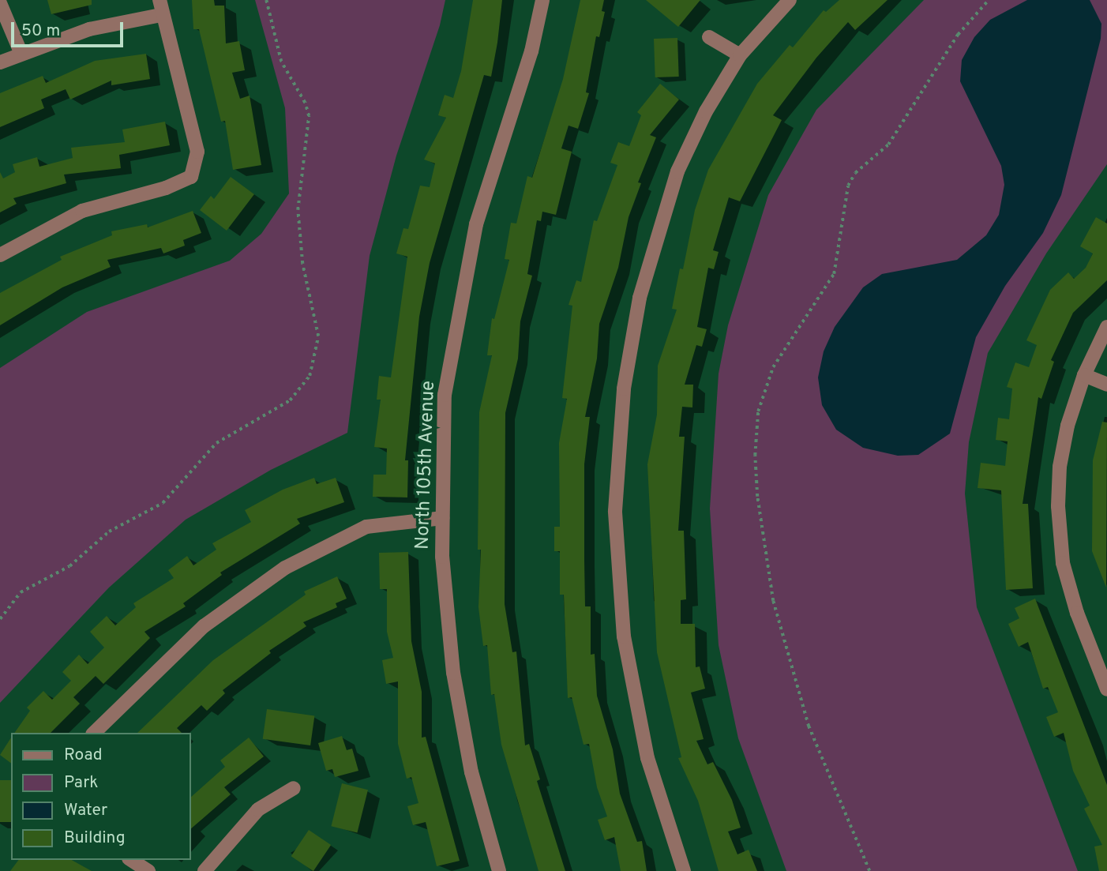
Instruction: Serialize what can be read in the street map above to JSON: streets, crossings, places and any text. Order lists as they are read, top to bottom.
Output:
{
  "streets": {
    "street": ["North 105th Avenue"]
  },
  "legend": [
    "Road",
    "Park",
    "Water",
    "Building"
  ],
  "scale_bar": "50 m"
}
